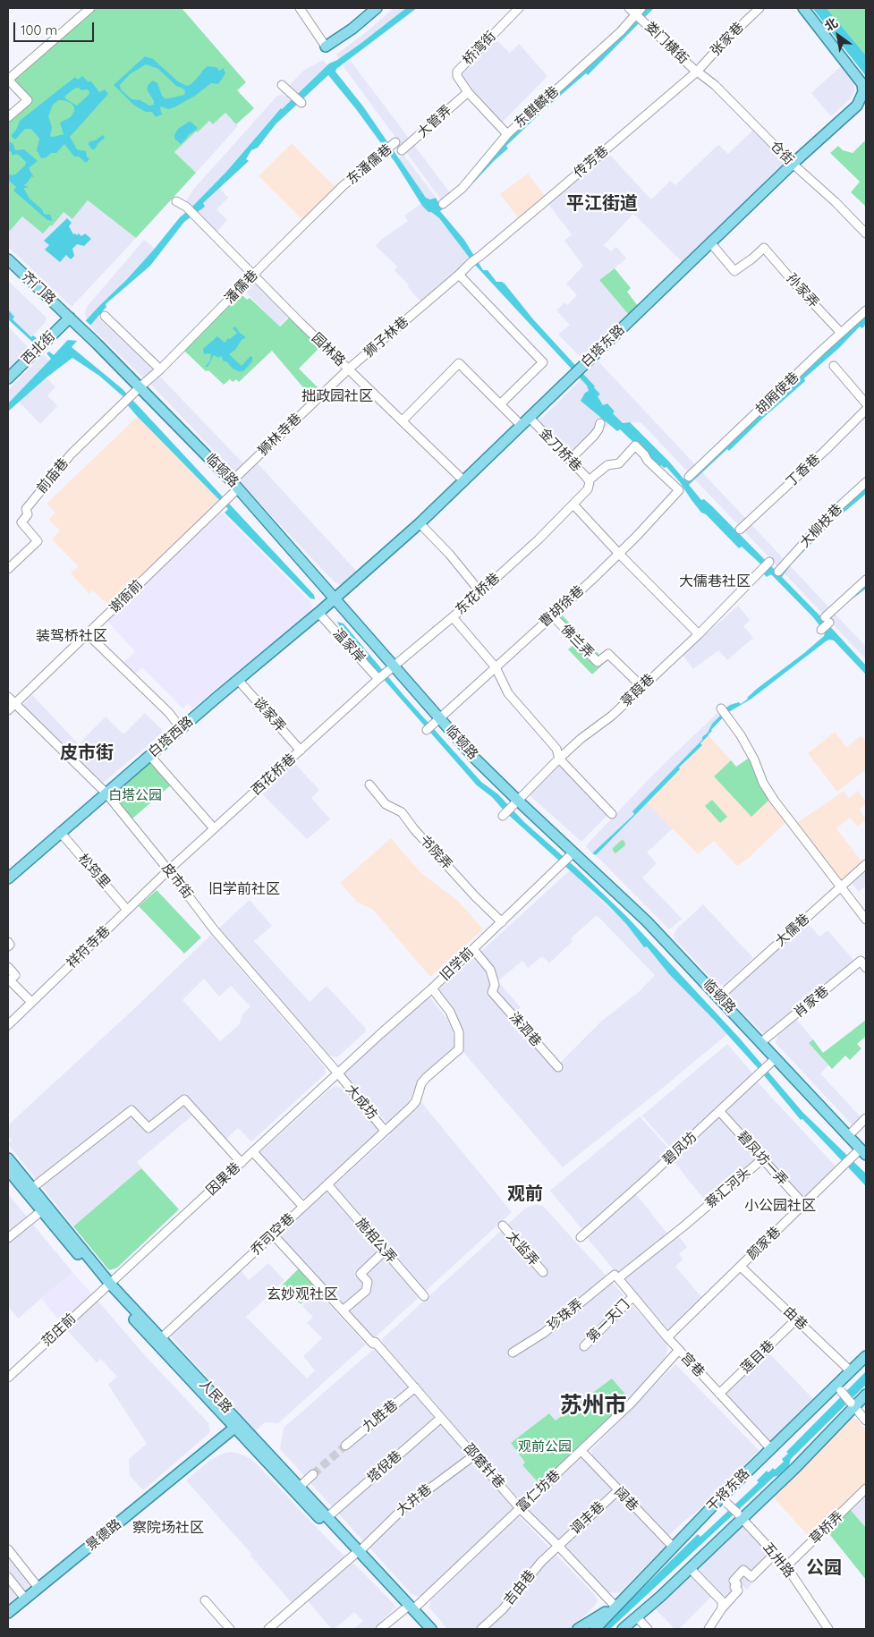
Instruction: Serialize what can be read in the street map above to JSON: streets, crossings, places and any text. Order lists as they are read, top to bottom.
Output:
{
  "streets": {
    "main road": [
      "齐门路",
      "白塔东路",
      "西北街",
      "临顿路",
      "白塔西路",
      "人民路",
      "干将东路",
      "景德路"
    ],
    "street": [
      "张家巷",
      "娄门横街",
      "桥湾街",
      "东麒麟巷",
      "大管弄",
      "仓街",
      "传芳巷",
      "东潘儒巷",
      "潘儒巷",
      "孙家弄",
      "狮子林巷",
      "园林路",
      "胡厢使巷",
      "狮林寺巷",
      "金刀桥巷",
      "丁香巷",
      "前庙巷",
      "大柳枝巷",
      "东花桥巷",
      "谢衙前",
      "曹胡徐巷",
      "佛兰弄",
      "温家岸",
      "菉葭巷",
      "谈家弄",
      "西花桥巷",
      "书院弄",
      "松筠里",
      "皮市街",
      "大儒巷",
      "祥符寺巷",
      "旧学前",
      "肖家巷",
      "洙泗巷",
      "大成坊",
      "碧凤坊",
      "碧凤坊一弄",
      "因果巷",
      "蔡汇河头",
      "乔司空巷",
      "施相公弄",
      "颜家巷",
      "太监弄",
      "珍珠弄",
      "由巷",
      "第一天门",
      "范庄前",
      "莲目巷",
      "宫巷",
      "九胜巷",
      "邵磨针巷",
      "塔倪巷",
      "富仁坊巷",
      "阔巷",
      "大井巷",
      "调丰巷",
      "草桥弄",
      "五卅路",
      "吉由巷"
    ]
  },
  "crossings": [
    ["张家巷", "娄门横街"],
    ["张家巷", "仓街"],
    ["张家巷", "传芳巷"],
    ["娄门横街", "东麒麟巷"],
    ["娄门横街", "仓街"],
    ["娄门横街", "传芳巷"],
    ["桥湾街", "大管弄"],
    ["仓街", "传芳巷"],
    ["仓街", "白塔东路"],
    ["传芳巷", "狮子林巷"],
    ["东潘儒巷", "潘儒巷"],
    ["潘儒巷", "园林路"],
    ["潘儒巷", "临顿路"],
    ["潘儒巷", "前庙巷"],
    ["齐门路", "西北街"],
    ["齐门路", "临顿路"],
    ["孙家弄", "白塔东路"],
    ["孙家弄", "胡厢使巷"],
    ["狮子林巷", "园林路"],
    ["狮子林巷", "狮林寺巷"],
    ["白塔东路", "园林路"],
    ["白塔东路", "金刀桥巷"],
    ["白塔东路", "临顿路"],
    ["白塔东路", "白塔西路"],
    ["西北街", "临顿路"],
    ["园林路", "狮林寺巷"],
    ["狮林寺巷", "临顿路"],
    ["狮林寺巷", "谢衙前"],
    ["金刀桥巷", "东花桥巷"],
    ["金刀桥巷", "曹胡徐巷"],
    ["临顿路", "前庙巷"],
    ["临顿路", "东花桥巷"],
    ["临顿路", "谢衙前"],
    ["临顿路", "曹胡徐巷"],
    ["临顿路", "菉葭巷"],
    ["临顿路", "白塔西路"],
    ["临顿路", "大儒巷"],
    ["临顿路", "旧学前"],
    ["临顿路", "肖家巷"],
    ["临顿路", "碧凤坊"],
    ["临顿路", "颜家巷"],
    ["东花桥巷", "温家岸"],
    ["东花桥巷", "西花桥巷"],
    ["谢衙前", "皮市街"],
    ["曹胡徐巷", "佛兰弄"],
    ["佛兰弄", "菉葭巷"],
    ["温家岸", "白塔西路"],
    ["温家岸", "西花桥巷"],
    ["谈家弄", "白塔西路"],
    ["谈家弄", "西花桥巷"],
    ["白塔西路", "松筠里"],
    ["白塔西路", "皮市街"],
    ["西花桥巷", "皮市街"],
    ["西花桥巷", "祥符寺巷"],
    ["书院弄", "旧学前"],
    ["松筠里", "祥符寺巷"],
    ["皮市街", "祥符寺巷"],
    ["皮市街", "旧学前"],
    ["皮市街", "大成坊"],
    ["皮市街", "因果巷"],
    ["旧学前", "洙泗巷"],
    ["旧学前", "大成坊"],
    ["旧学前", "因果巷"],
    ["旧学前", "乔司空巷"],
    ["大成坊", "因果巷"],
    ["大成坊", "乔司空巷"],
    ["碧凤坊", "碧凤坊一弄"],
    ["碧凤坊一弄", "蔡汇河头"],
    ["碧凤坊一弄", "颜家巷"],
    ["因果巷", "范庄前"],
    ["因果巷", "人民路"],
    ["蔡汇河头", "珍珠弄"],
    ["乔司空巷", "施相公弄"],
    ["乔司空巷", "人民路"],
    ["乔司空巷", "邵磨针巷"],
    ["颜家巷", "由巷"],
    ["颜家巷", "宫巷"],
    ["珍珠弄", "宫巷"],
    ["由巷", "莲目巷"],
    ["由巷", "干将东路"],
    ["第一天门", "宫巷"],
    ["范庄前", "人民路"],
    ["莲目巷", "宫巷"],
    ["宫巷", "干将东路"],
    ["宫巷", "富仁坊巷"],
    ["人民路", "塔倪巷"],
    ["人民路", "富仁坊巷"],
    ["人民路", "大井巷"],
    ["人民路", "景德路"],
    ["九胜巷", "邵磨针巷"],
    ["邵磨针巷", "塔倪巷"],
    ["邵磨针巷", "干将东路"],
    ["邵磨针巷", "富仁坊巷"],
    ["邵磨针巷", "大井巷"],
    ["邵磨针巷", "调丰巷"],
    ["邵磨针巷", "吉由巷"],
    ["干将东路", "阔巷"],
    ["干将东路", "五卅路"],
    ["富仁坊巷", "阔巷"],
    ["阔巷", "调丰巷"],
    ["调丰巷", "吉由巷"],
    ["草桥弄", "五卅路"]
  ],
  "districts": [
    "平江街道",
    "拙政园社区",
    "大儒巷社区",
    "装驾桥社区",
    "皮市街",
    "旧学前社区",
    "观前",
    "小公园社区",
    "玄妙观社区",
    "苏州市",
    "察院场社区",
    "公园"
  ],
  "parks": ["白塔公园", "观前公园"],
  "scale_bar": "100 m",
  "north": "top left"
}
